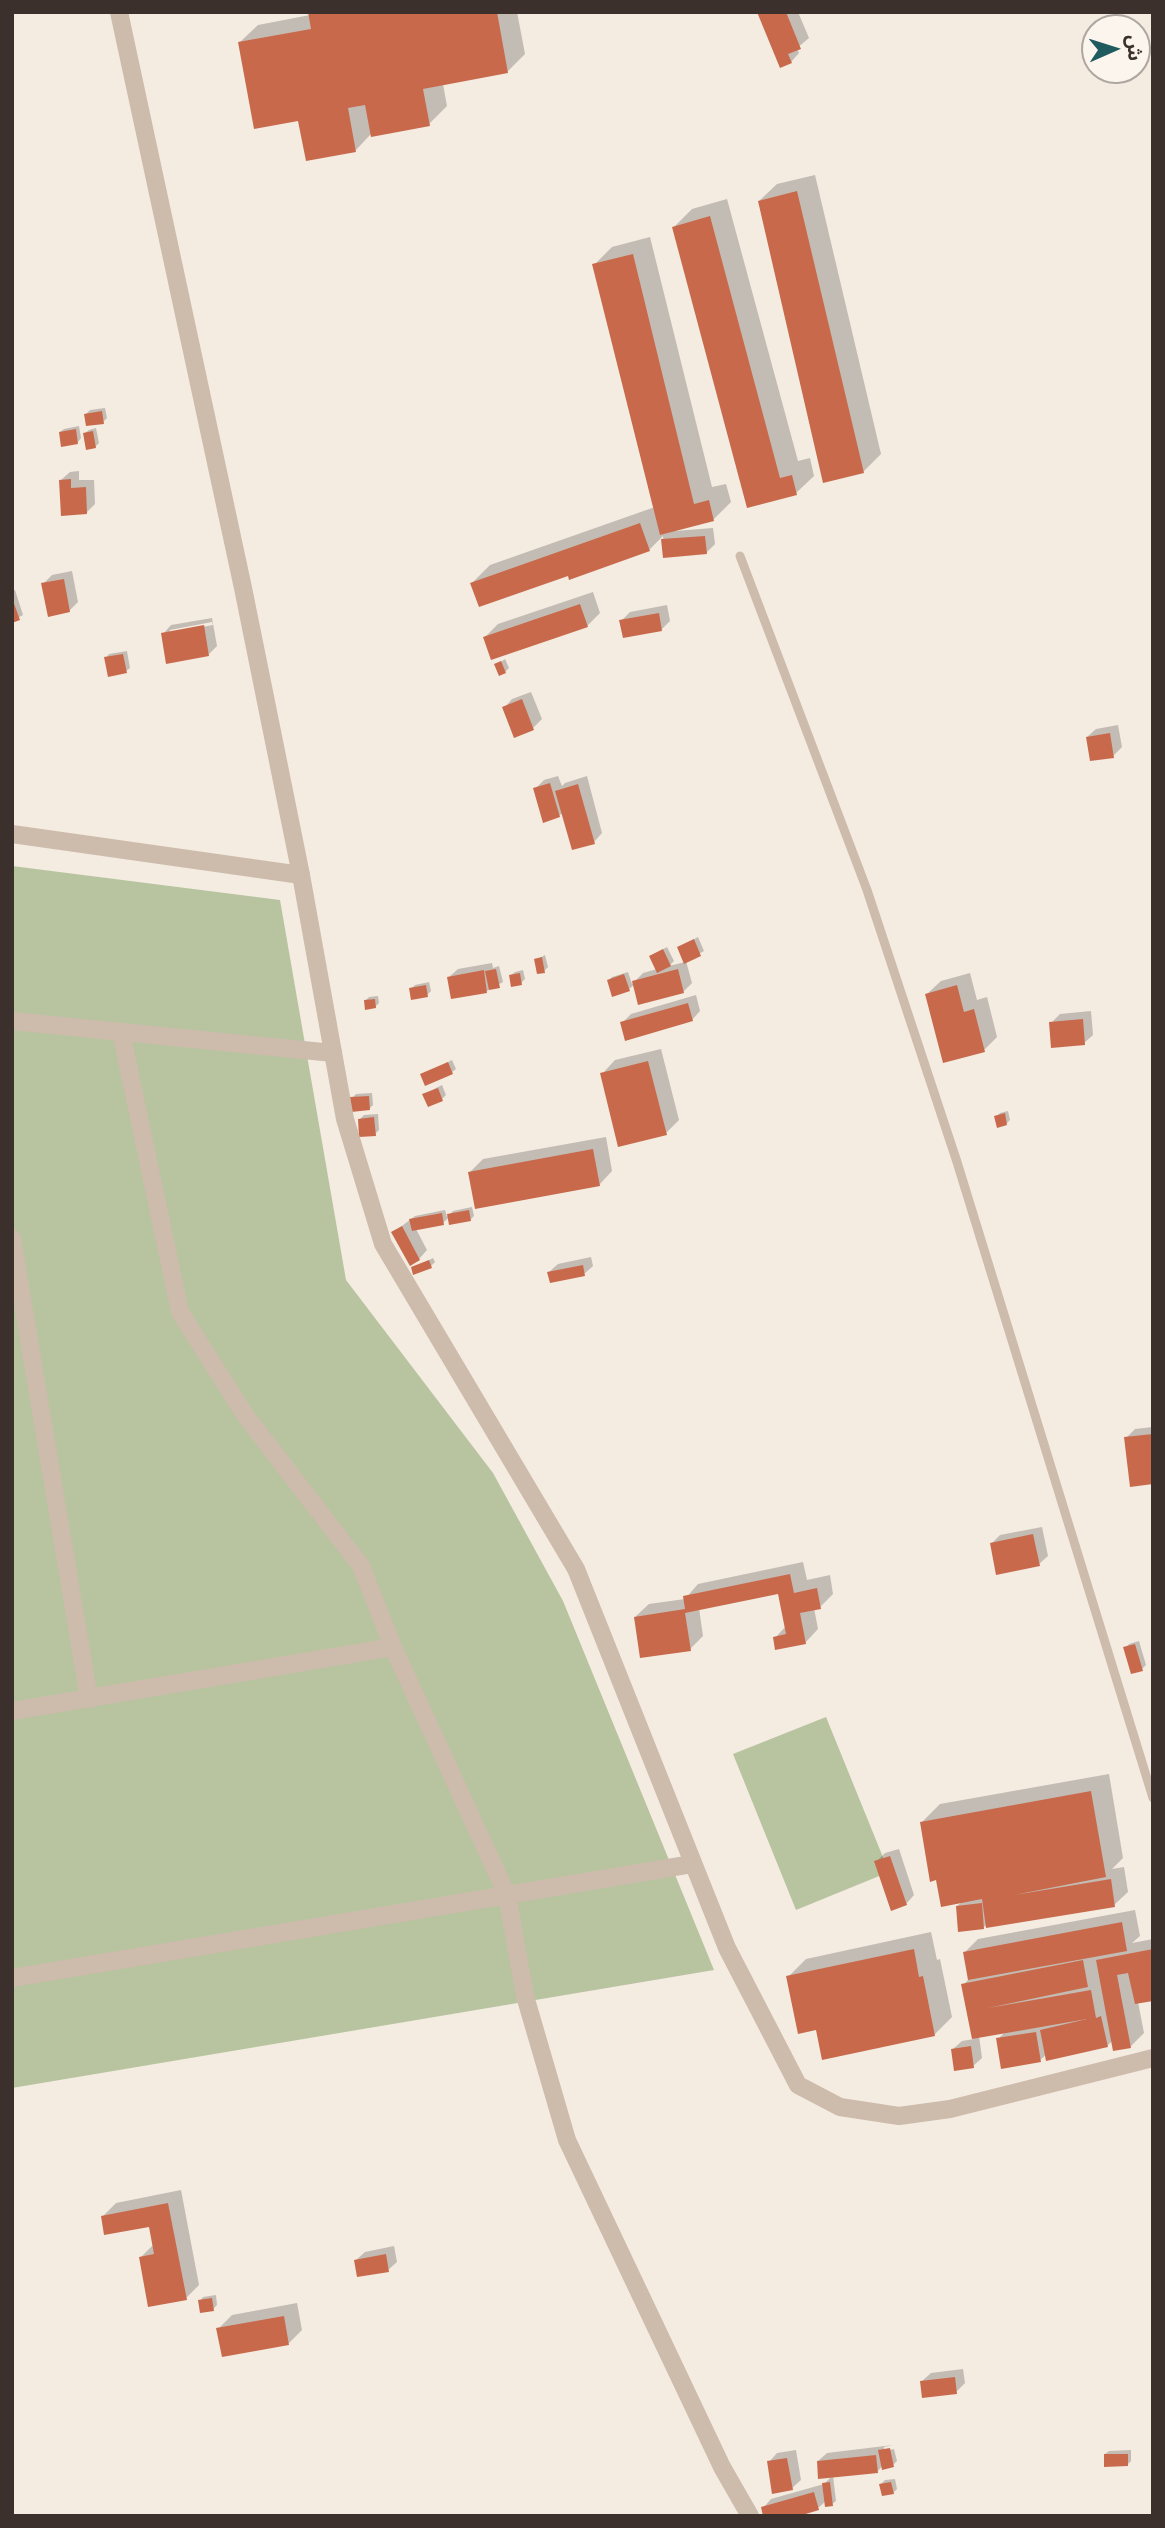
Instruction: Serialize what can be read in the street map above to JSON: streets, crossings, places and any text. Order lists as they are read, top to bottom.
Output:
{
  "north": "right"
}
